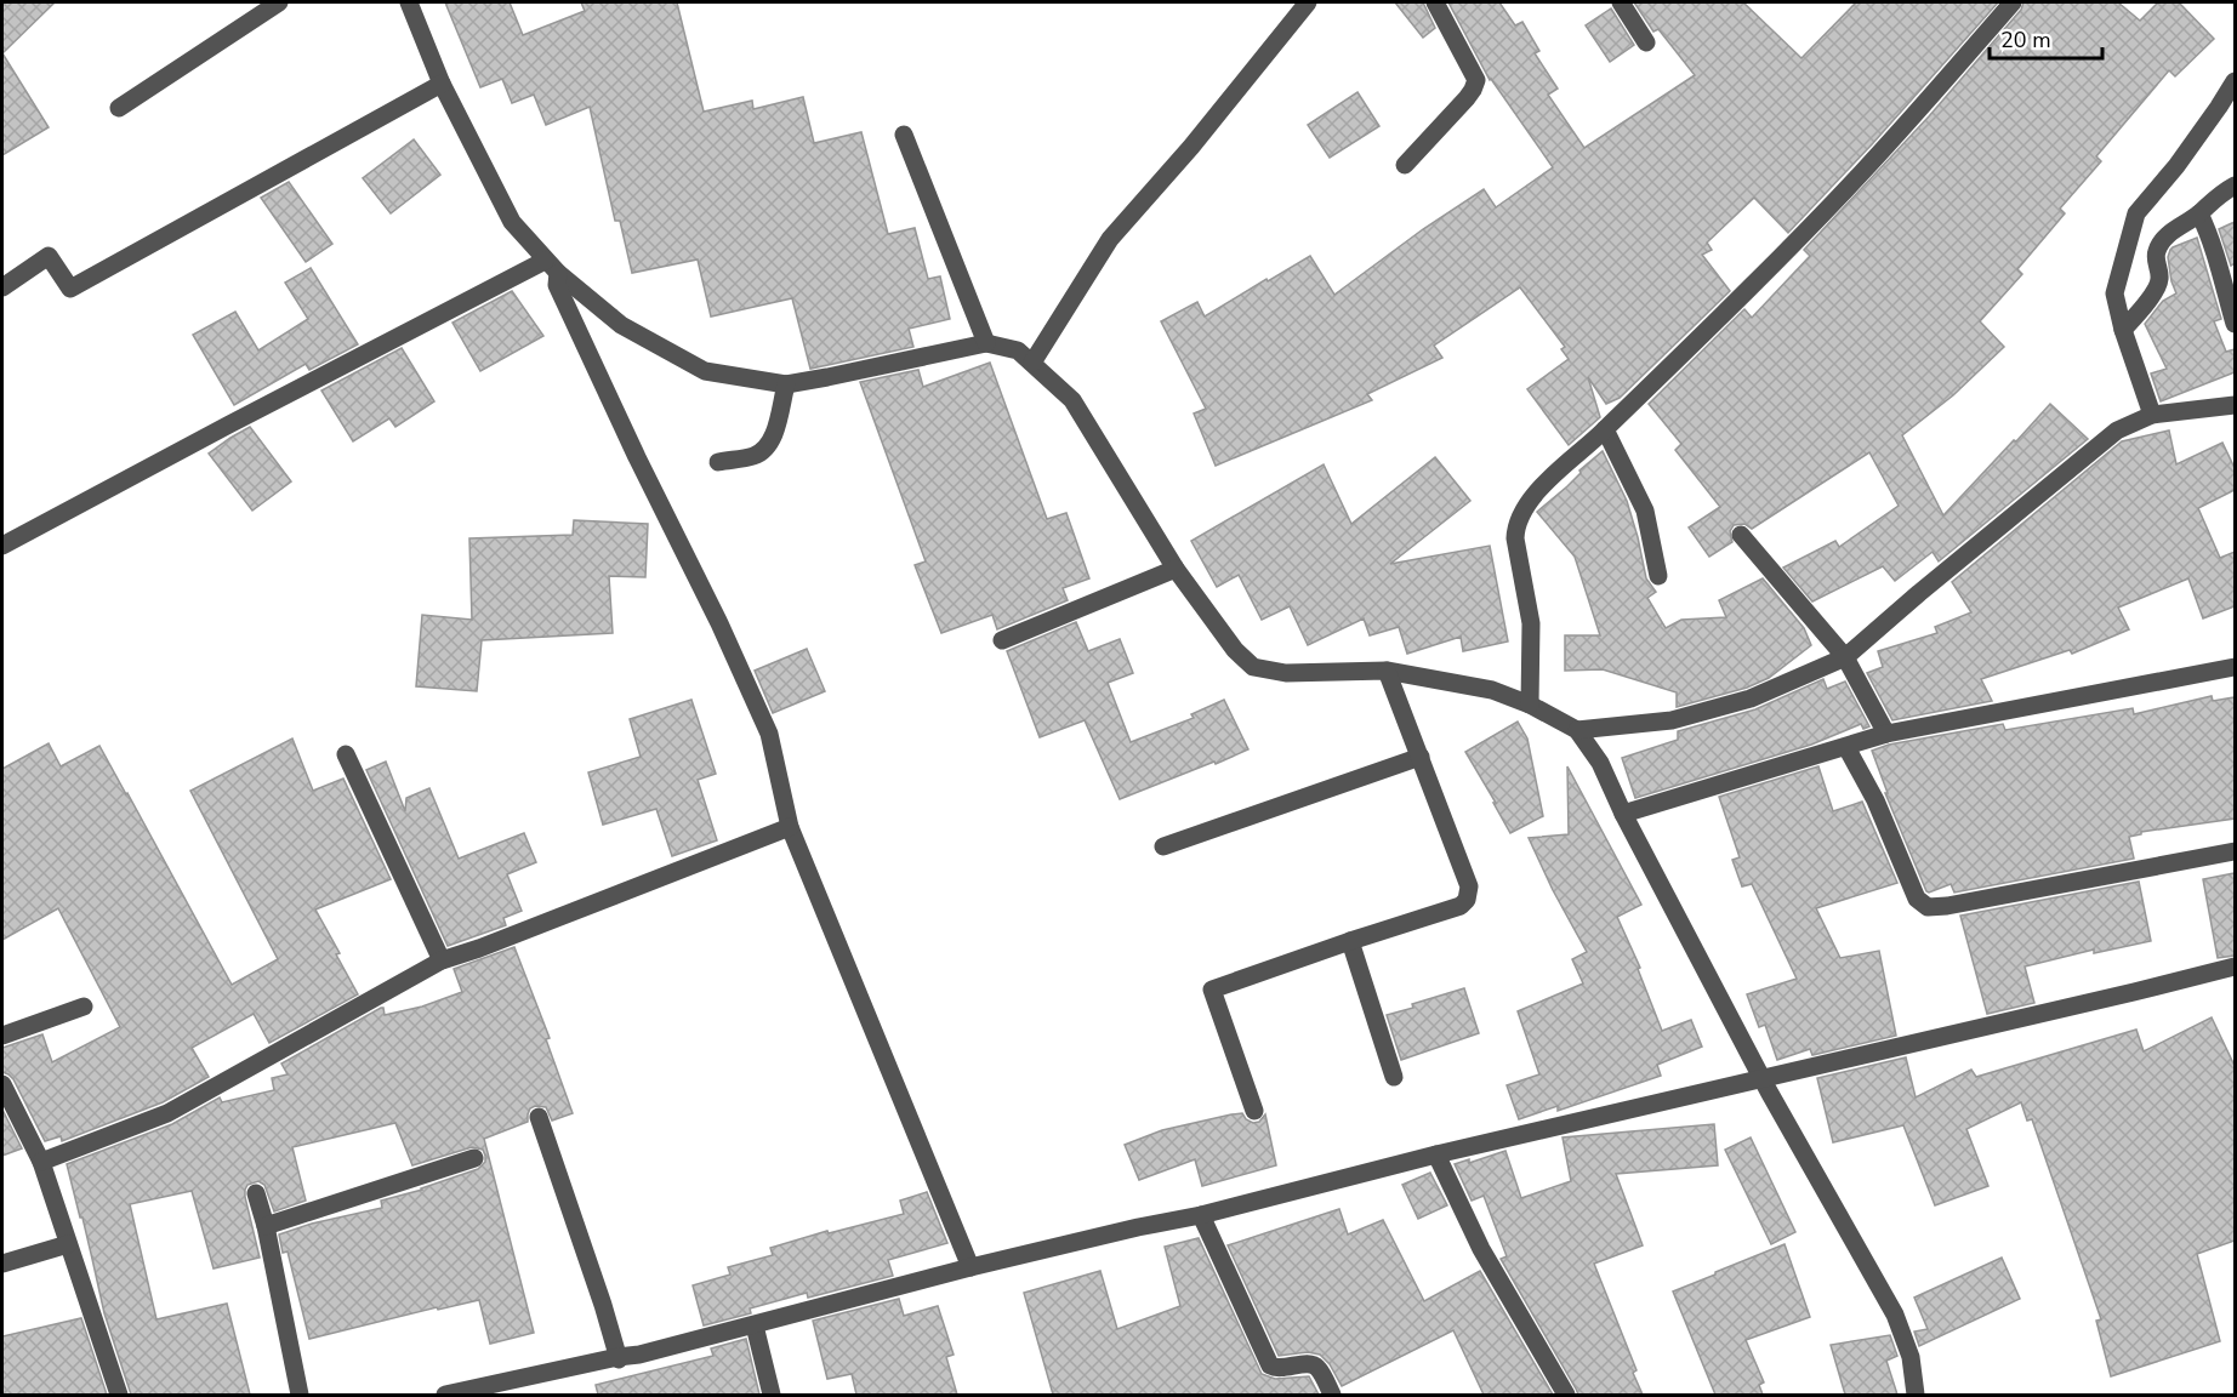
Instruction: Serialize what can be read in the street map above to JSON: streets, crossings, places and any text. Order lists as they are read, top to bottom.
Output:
{
  "scale_bar": "20 m"
}
